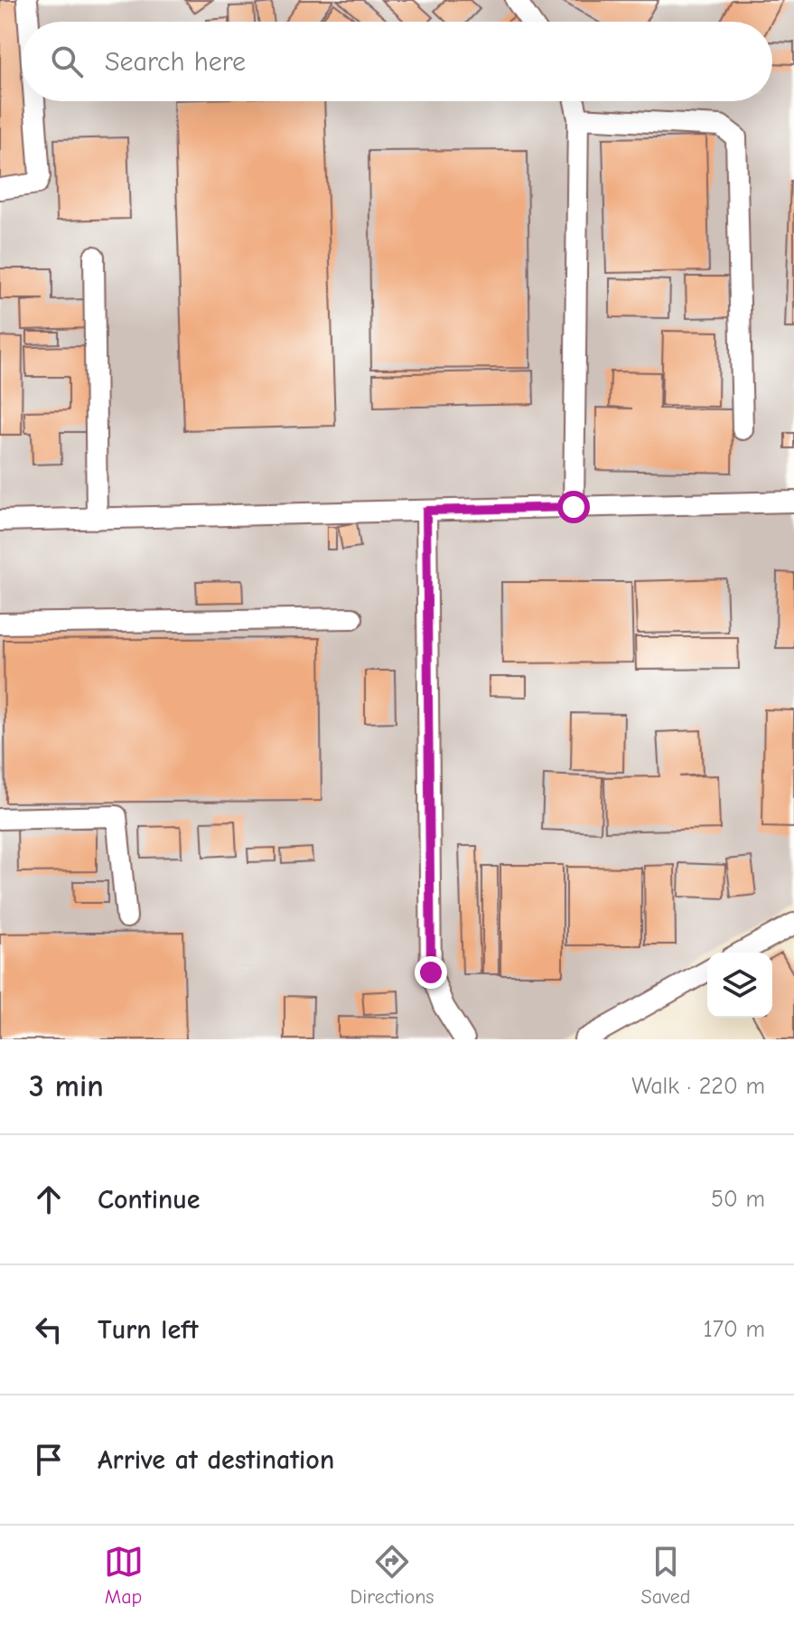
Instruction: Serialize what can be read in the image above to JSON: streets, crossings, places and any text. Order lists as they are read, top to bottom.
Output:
{
  "page": {
    "search": "Search here",
    "heading": ["3 min", "Walk · 220 m"],
    "list": [
      ["Continue", "50 m"],
      ["Turn left", "170 m"],
      "Arrive at destination"
    ],
    "nav": ["Map", "Directions", "Saved"]
  }
}
